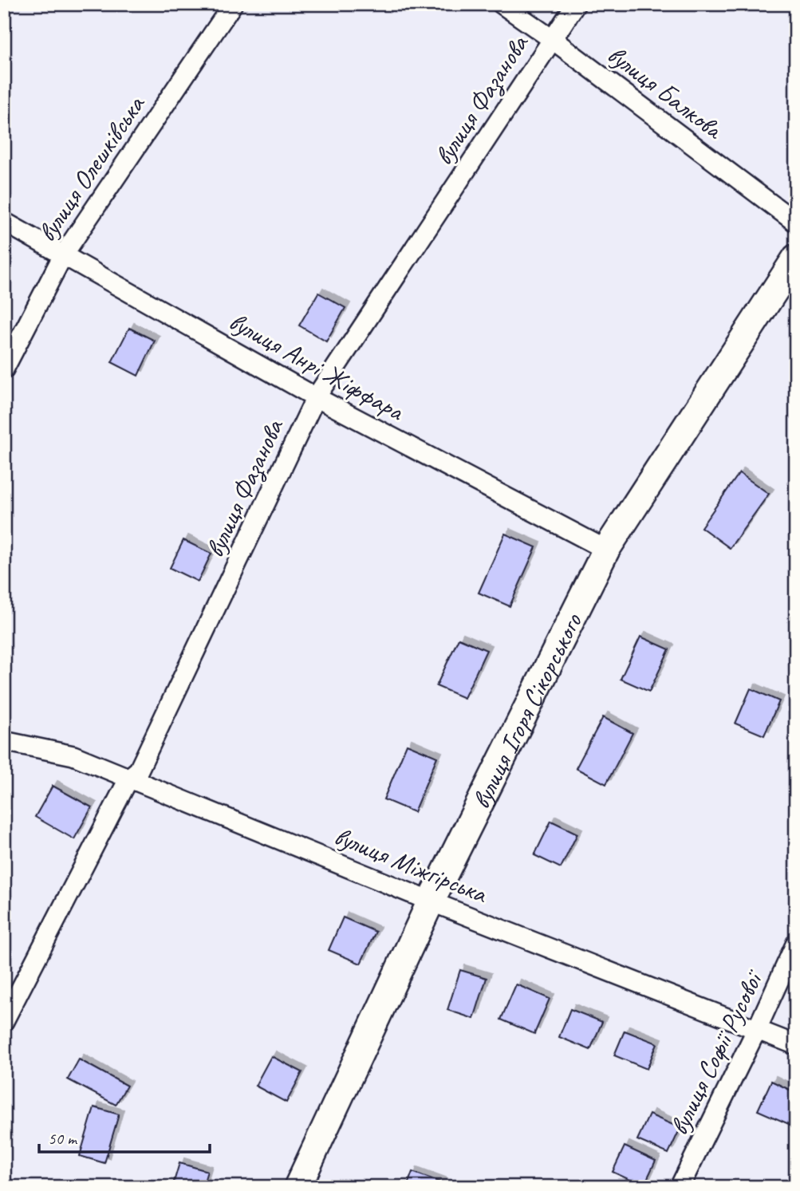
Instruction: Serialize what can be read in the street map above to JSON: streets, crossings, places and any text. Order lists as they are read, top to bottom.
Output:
{
  "streets": {
    "main road": ["вулиця Ігоря Сікорського"],
    "street": [
      "вулиця Балкова",
      "вулиця Фазанова",
      "вулиця Олешківська",
      "вулиця Анрі Жіффара",
      "вулиця Міжгірська",
      "вулиця Софії Русової"
    ]
  },
  "crossings": [
    ["вулиця Балкова", "вулиця Фазанова"],
    ["вулиця Фазанова", "вулиця Анрі Жіффара"],
    ["вулиця Фазанова", "вулиця Міжгірська"],
    ["вулиця Олешківська", "вулиця Анрі Жіффара"],
    ["вулиця Анрі Жіффара", "вулиця Ігоря Сікорського"],
    ["вулиця Ігоря Сікорського", "вулиця Міжгірська"],
    ["вулиця Міжгірська", "вулиця Софії Русової"]
  ],
  "scale_bar": "50 m"
}
